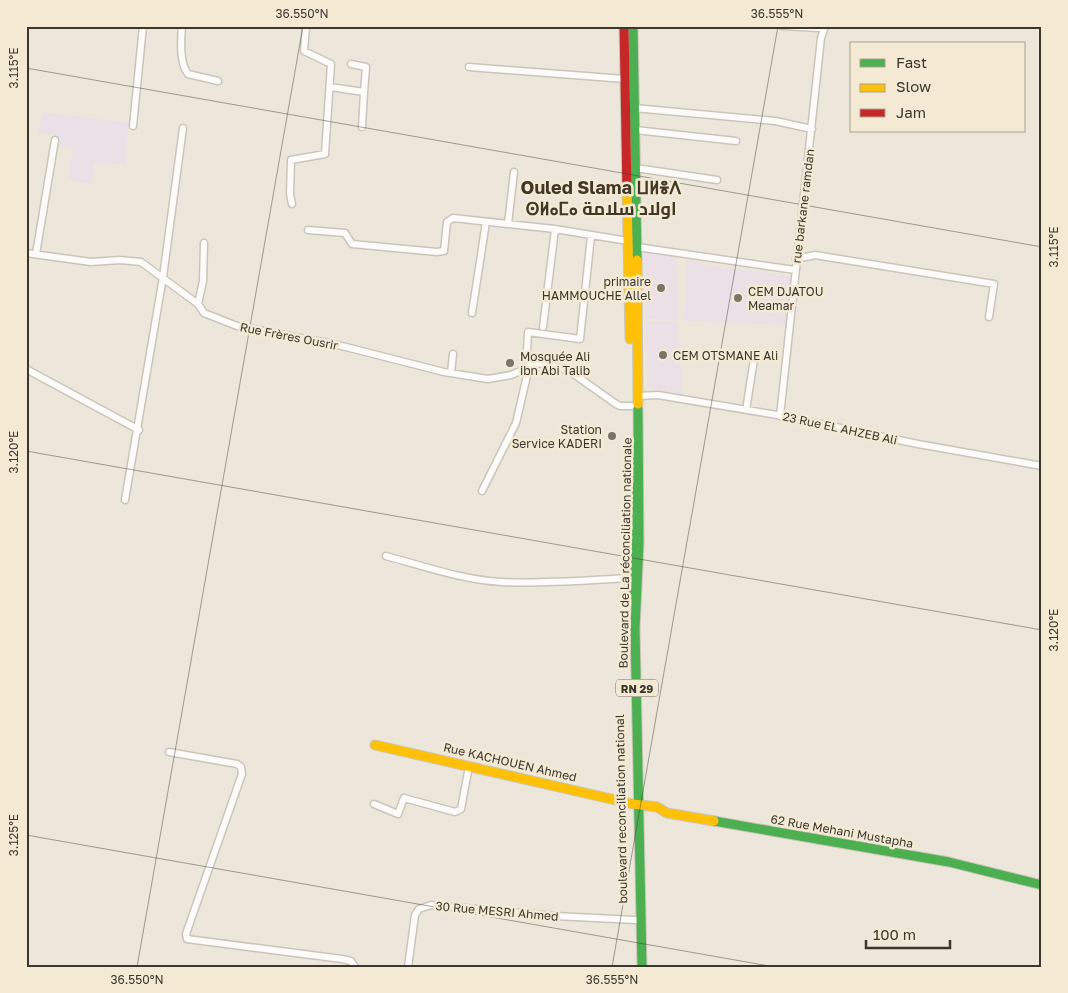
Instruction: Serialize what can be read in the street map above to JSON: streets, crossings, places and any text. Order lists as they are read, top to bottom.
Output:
{
  "streets": {
    "main road": [
      "Boulevard de La réconciliation nationale",
      "RN 29",
      "Rue KACHOUEN Ahmed",
      "boulevard reconciliation national",
      "62 Rue Mehani Mustapha"
    ],
    "street": [
      "rue barkane ramdan",
      "Rue Frères Ousrir",
      "23 Rue EL AHZEB Ali",
      "30 Rue MESRI Ahmed"
    ]
  },
  "crossings": [
    ["rue barkane ramdan", "23 Rue EL AHZEB Ali"],
    ["Rue Frères Ousrir", "23 Rue EL AHZEB Ali"],
    ["Rue Frères Ousrir", "Boulevard de La réconciliation nationale"],
    ["Rue Frères Ousrir", "RN 29"],
    ["Rue Frères Ousrir", "boulevard reconciliation national"],
    ["23 Rue EL AHZEB Ali", "Boulevard de La réconciliation nationale"],
    ["23 Rue EL AHZEB Ali", "RN 29"],
    ["23 Rue EL AHZEB Ali", "boulevard reconciliation national"],
    ["Boulevard de La réconciliation nationale", "RN 29"],
    ["Boulevard de La réconciliation nationale", "Rue KACHOUEN Ahmed"],
    ["Boulevard de La réconciliation nationale", "boulevard reconciliation national"],
    ["Boulevard de La réconciliation nationale", "62 Rue Mehani Mustapha"],
    ["RN 29", "boulevard reconciliation national"],
    ["Rue KACHOUEN Ahmed", "boulevard reconciliation national"],
    ["Rue KACHOUEN Ahmed", "62 Rue Mehani Mustapha"],
    ["boulevard reconciliation national", "62 Rue Mehani Mustapha"],
    ["boulevard reconciliation national", "30 Rue MESRI Ahmed"]
  ],
  "districts": ["Ouled Slama ⵡⵍⴻⴷ ⵙⵍⴰⵎⴰ اولاد سلامة"],
  "places": [
    "primaire HAMMOUCHE Allel",
    "CEM DJATOU Meamar",
    "CEM OTSMANE Ali",
    "Mosquée Ali ibn Abi Talib",
    "Station Service KADERI"
  ],
  "legend": ["Fast", "Slow", "Jam"],
  "scale_bar": "100 m",
  "coordinates": [
    "36.550°N",
    "36.555°N",
    "3.115°E",
    "3.120°E",
    "3.125°E"
  ]
}
